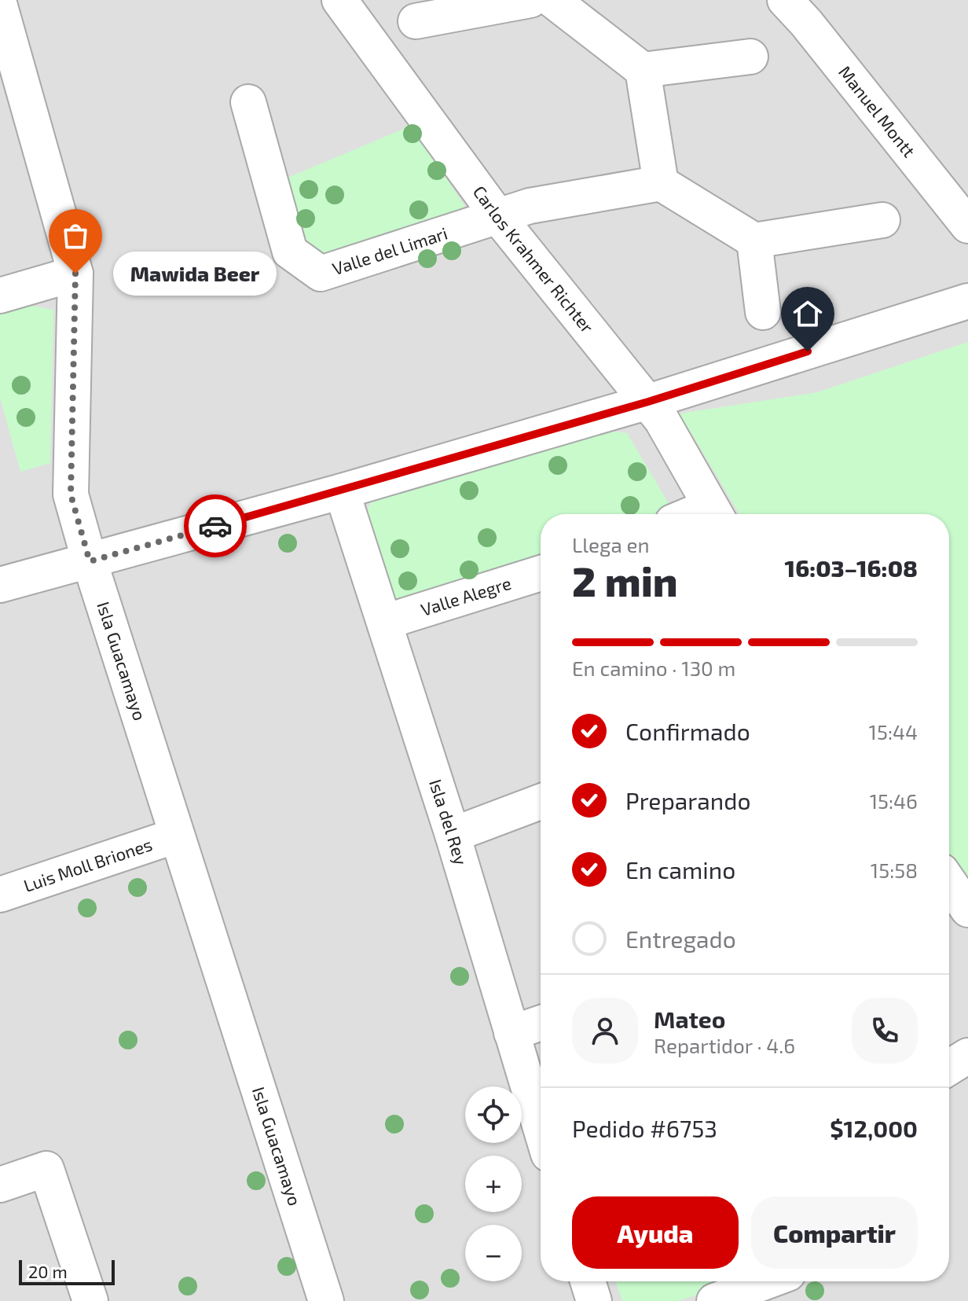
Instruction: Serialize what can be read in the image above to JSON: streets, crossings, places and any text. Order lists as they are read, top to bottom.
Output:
{
  "streets": {
    "street": [
      "Manuel Montt",
      "Valle del Limari",
      "Carlos Krahmer Richter",
      "Valle Alegre",
      "Isla Guacamayo",
      "Isla del Rey",
      "Luis Moll Briones"
    ]
  },
  "crossings": [
    ["Valle del Limari", "Carlos Krahmer Richter"],
    ["Valle Alegre", "Isla del Rey"],
    ["Isla Guacamayo", "Luis Moll Briones"]
  ],
  "places": ["Mawida Beer"],
  "scale_bar": "20 m",
  "page": {
    "bubble": "Mawida Beer",
    "heading": ["2 min", "Llega en", "16:03–16:08"],
    "panel": [
      "Mateo",
      "Repartidor · 4.6",
      "Pedido #6753",
      "$12,000"
    ],
    "bar": "En camino · 130 m",
    "list": [
      ["Confirmado", "15:44"],
      ["Preparando", "15:46"],
      ["En camino", "15:58"],
      "Entregado"
    ],
    "map_buttons": ["+", "−"],
    "buttons": ["Ayuda", "Compartir"],
    "scale": "20 m"
  }
}
